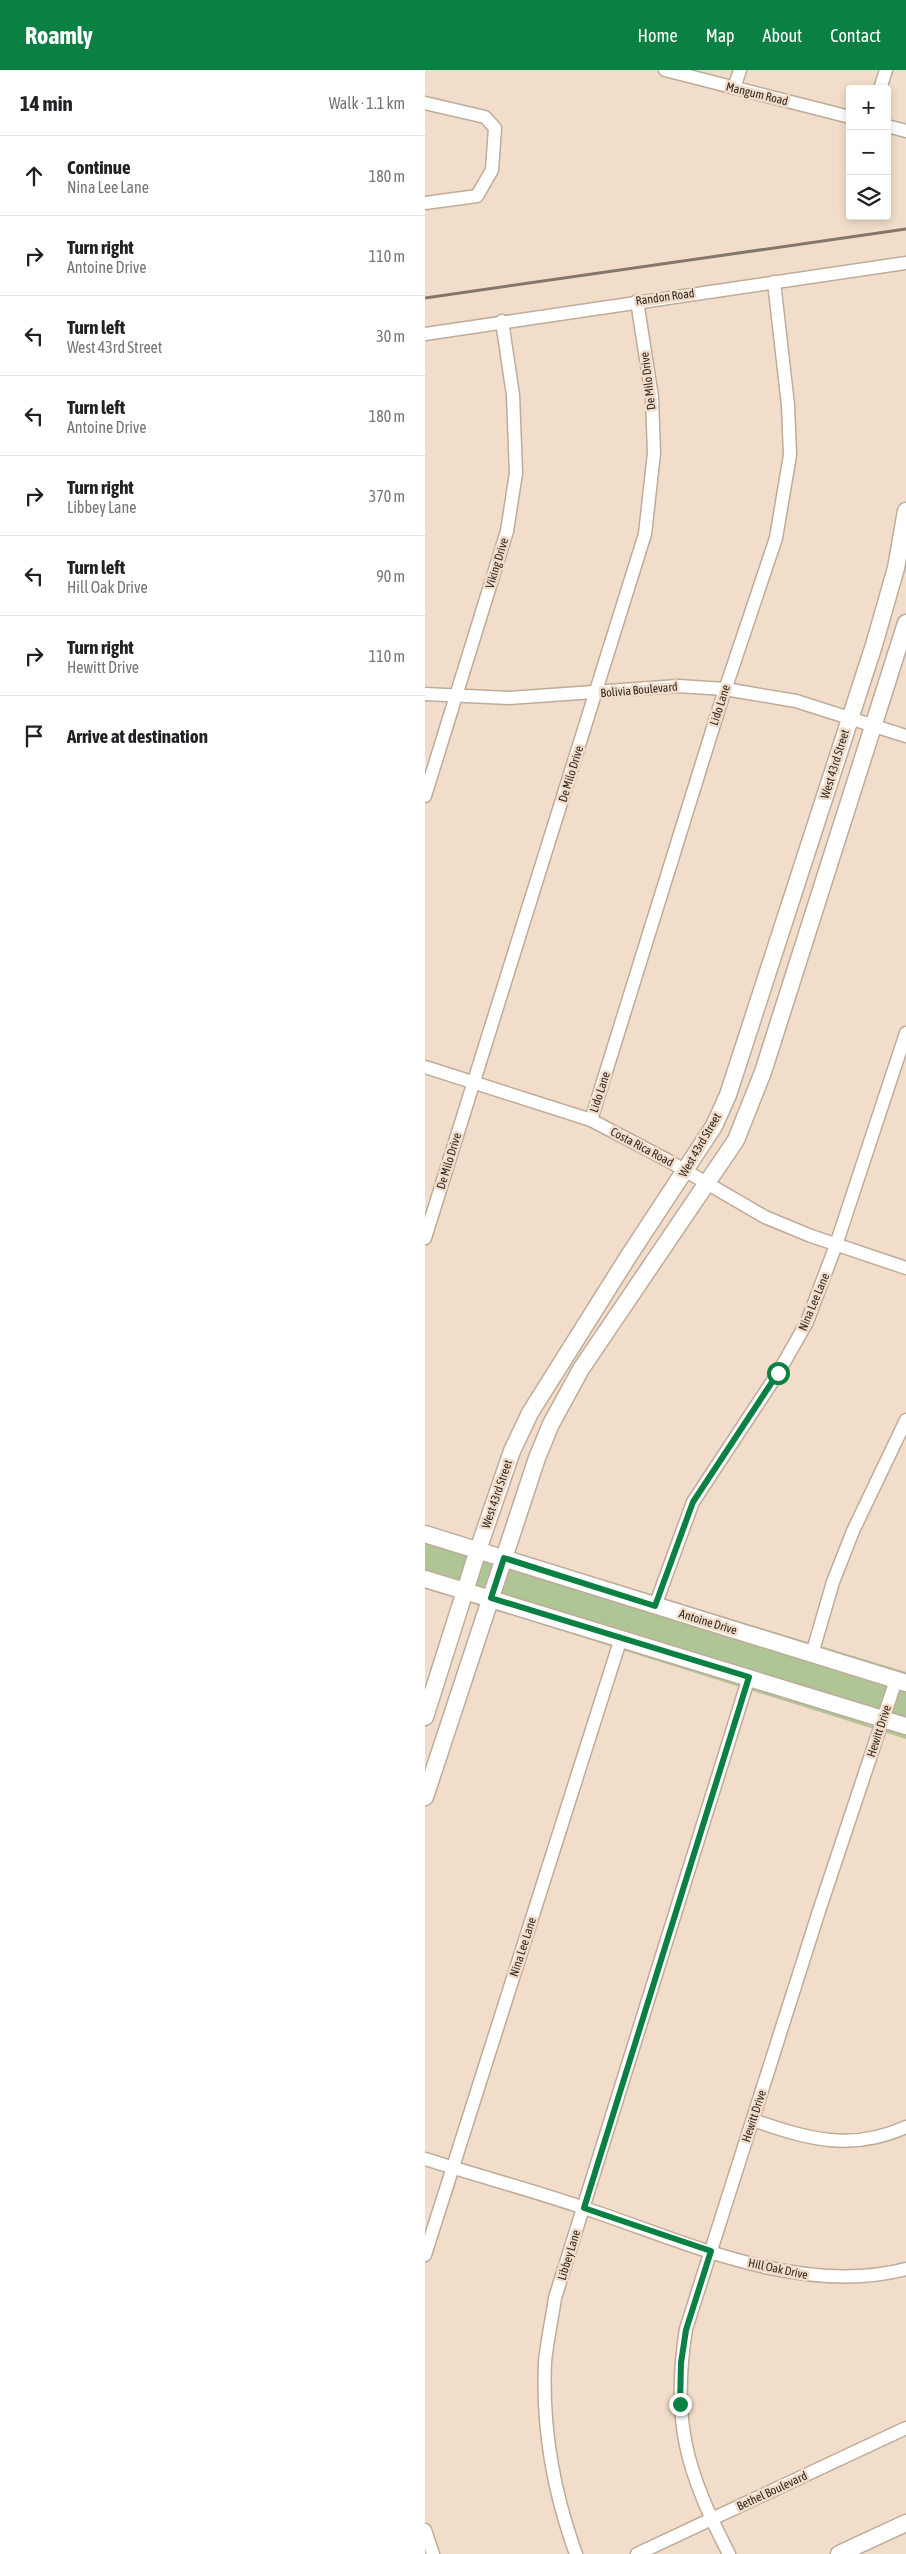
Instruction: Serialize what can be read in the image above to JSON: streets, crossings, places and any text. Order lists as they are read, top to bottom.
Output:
{
  "streets": {
    "main road": ["West 43rd Street", "Antoine Drive"],
    "street": [
      "Mangum Road",
      "Randon Road",
      "De Milo Drive",
      "Viking Drive",
      "Bolivia Boulevard",
      "Lido Lane",
      "Costa Rica Road",
      "Nina Lee Lane",
      "Hewitt Drive",
      "Libbey Lane",
      "Hill Oak Drive",
      "Bethel Boulevard"
    ]
  },
  "crossings": [
    ["Randon Road", "De Milo Drive"],
    ["Randon Road", "Viking Drive"],
    ["Randon Road", "Lido Lane"],
    ["De Milo Drive", "Bolivia Boulevard"],
    ["De Milo Drive", "Costa Rica Road"],
    ["Viking Drive", "Bolivia Boulevard"],
    ["Bolivia Boulevard", "Lido Lane"],
    ["Bolivia Boulevard", "West 43rd Street"],
    ["Lido Lane", "Costa Rica Road"],
    ["West 43rd Street", "Costa Rica Road"],
    ["West 43rd Street", "Antoine Drive"],
    ["Costa Rica Road", "Nina Lee Lane"],
    ["Nina Lee Lane", "Antoine Drive"],
    ["Nina Lee Lane", "Hill Oak Drive"],
    ["Antoine Drive", "Hewitt Drive"],
    ["Hewitt Drive", "Hill Oak Drive"],
    ["Hewitt Drive", "Bethel Boulevard"],
    ["Libbey Lane", "Hill Oak Drive"]
  ],
  "page": {
    "header": "Roamly",
    "nav": [
      "Home",
      "Map",
      "About",
      "Contact"
    ],
    "heading": ["14 min", "Walk · 1.1 km"],
    "map_buttons": ["+", "−"],
    "list": [
      ["Continue", "Nina Lee Lane", "180 m"],
      ["Turn right", "Antoine Drive", "110 m"],
      ["Turn left", "West 43rd Street", "30 m"],
      ["Turn left", "Antoine Drive", "180 m"],
      ["Turn right", "Libbey Lane", "370 m"],
      ["Turn left", "Hill Oak Drive", "90 m"],
      ["Turn right", "Hewitt Drive", "110 m"],
      "Arrive at destination"
    ]
  }
}
